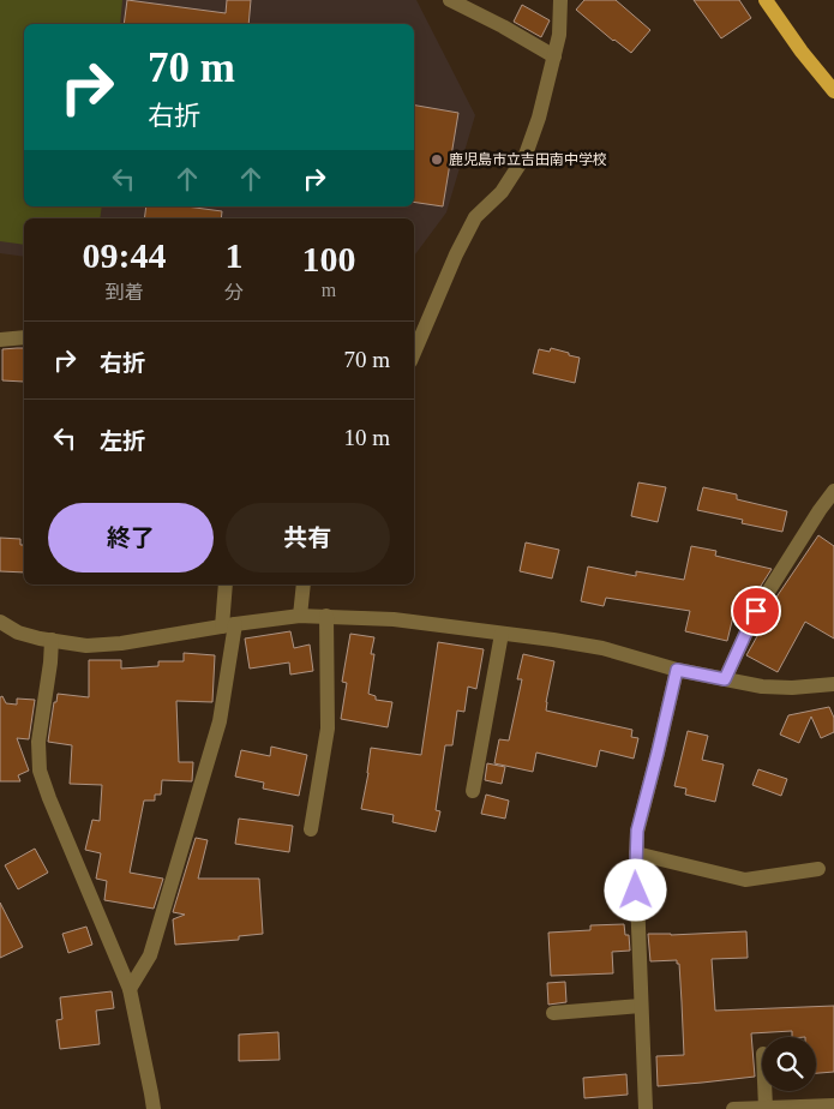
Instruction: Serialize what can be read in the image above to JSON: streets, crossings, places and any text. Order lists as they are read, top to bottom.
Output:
{
  "places": ["鹿児島市立吉田南中学校"],
  "page": {
    "turn": ["70 m", "右折"],
    "eta": [
      "09:44",
      "到着",
      "1",
      "分",
      "100",
      "m"
    ],
    "list": [
      {
        "name": "右折",
        "value": "70 m"
      },
      {
        "name": "左折",
        "value": "10 m"
      }
    ],
    "buttons": ["終了", "共有"]
  }
}
